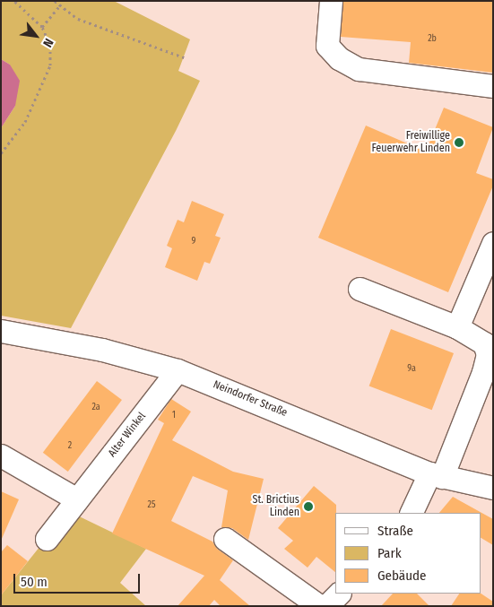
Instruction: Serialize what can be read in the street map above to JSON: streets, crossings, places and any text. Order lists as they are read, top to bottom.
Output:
{
  "streets": {
    "street": ["Neindorfer Straße", "Alter Winkel"]
  },
  "crossings": [
    ["Neindorfer Straße", "Alter Winkel"]
  ],
  "places": ["Freiwillige Feuerwehr Linden", "St. Brictius Linden"],
  "house_numbers": [
    "2b",
    "9",
    "9a",
    "2a",
    "1",
    "2",
    "25"
  ],
  "legend": ["Straße", "Park", "Gebäude"],
  "scale_bar": "50 m",
  "north": "bottom right"
}
